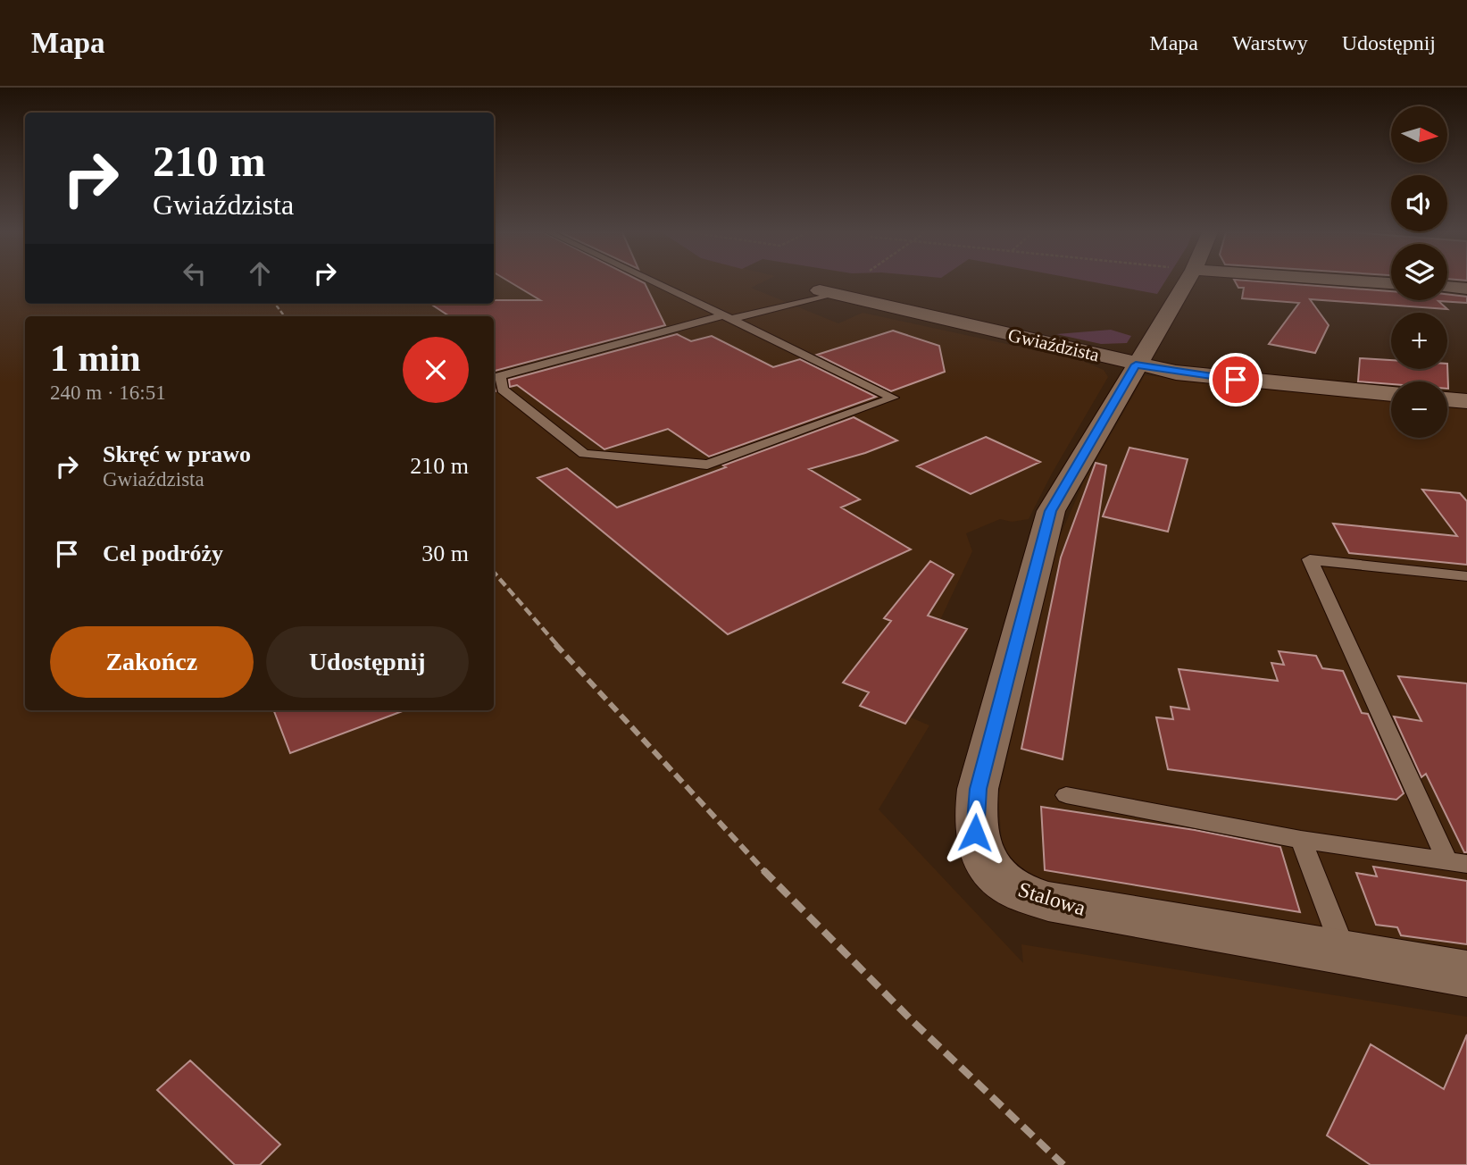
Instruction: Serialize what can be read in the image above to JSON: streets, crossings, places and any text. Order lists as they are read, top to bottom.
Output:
{
  "streets": {
    "street": ["Gwiaździsta", "Stalowa"]
  },
  "crossings": [
    ["Gwiaździsta", "Stalowa"]
  ],
  "north": "right",
  "page": {
    "header": "Mapa",
    "nav": ["Mapa", "Warstwy", "Udostępnij"],
    "map_buttons": ["+", "−"],
    "turn": ["210 m", "Gwiaździsta"],
    "heading": ["1 min", "240 m · 16:51"],
    "list": [
      {
        "name": "Skręć w prawo",
        "note": "Gwiaździsta",
        "value": "210 m"
      },
      {
        "name": "Cel podróży",
        "value": "30 m"
      }
    ],
    "buttons": ["Zakończ", "Udostępnij"]
  }
}
